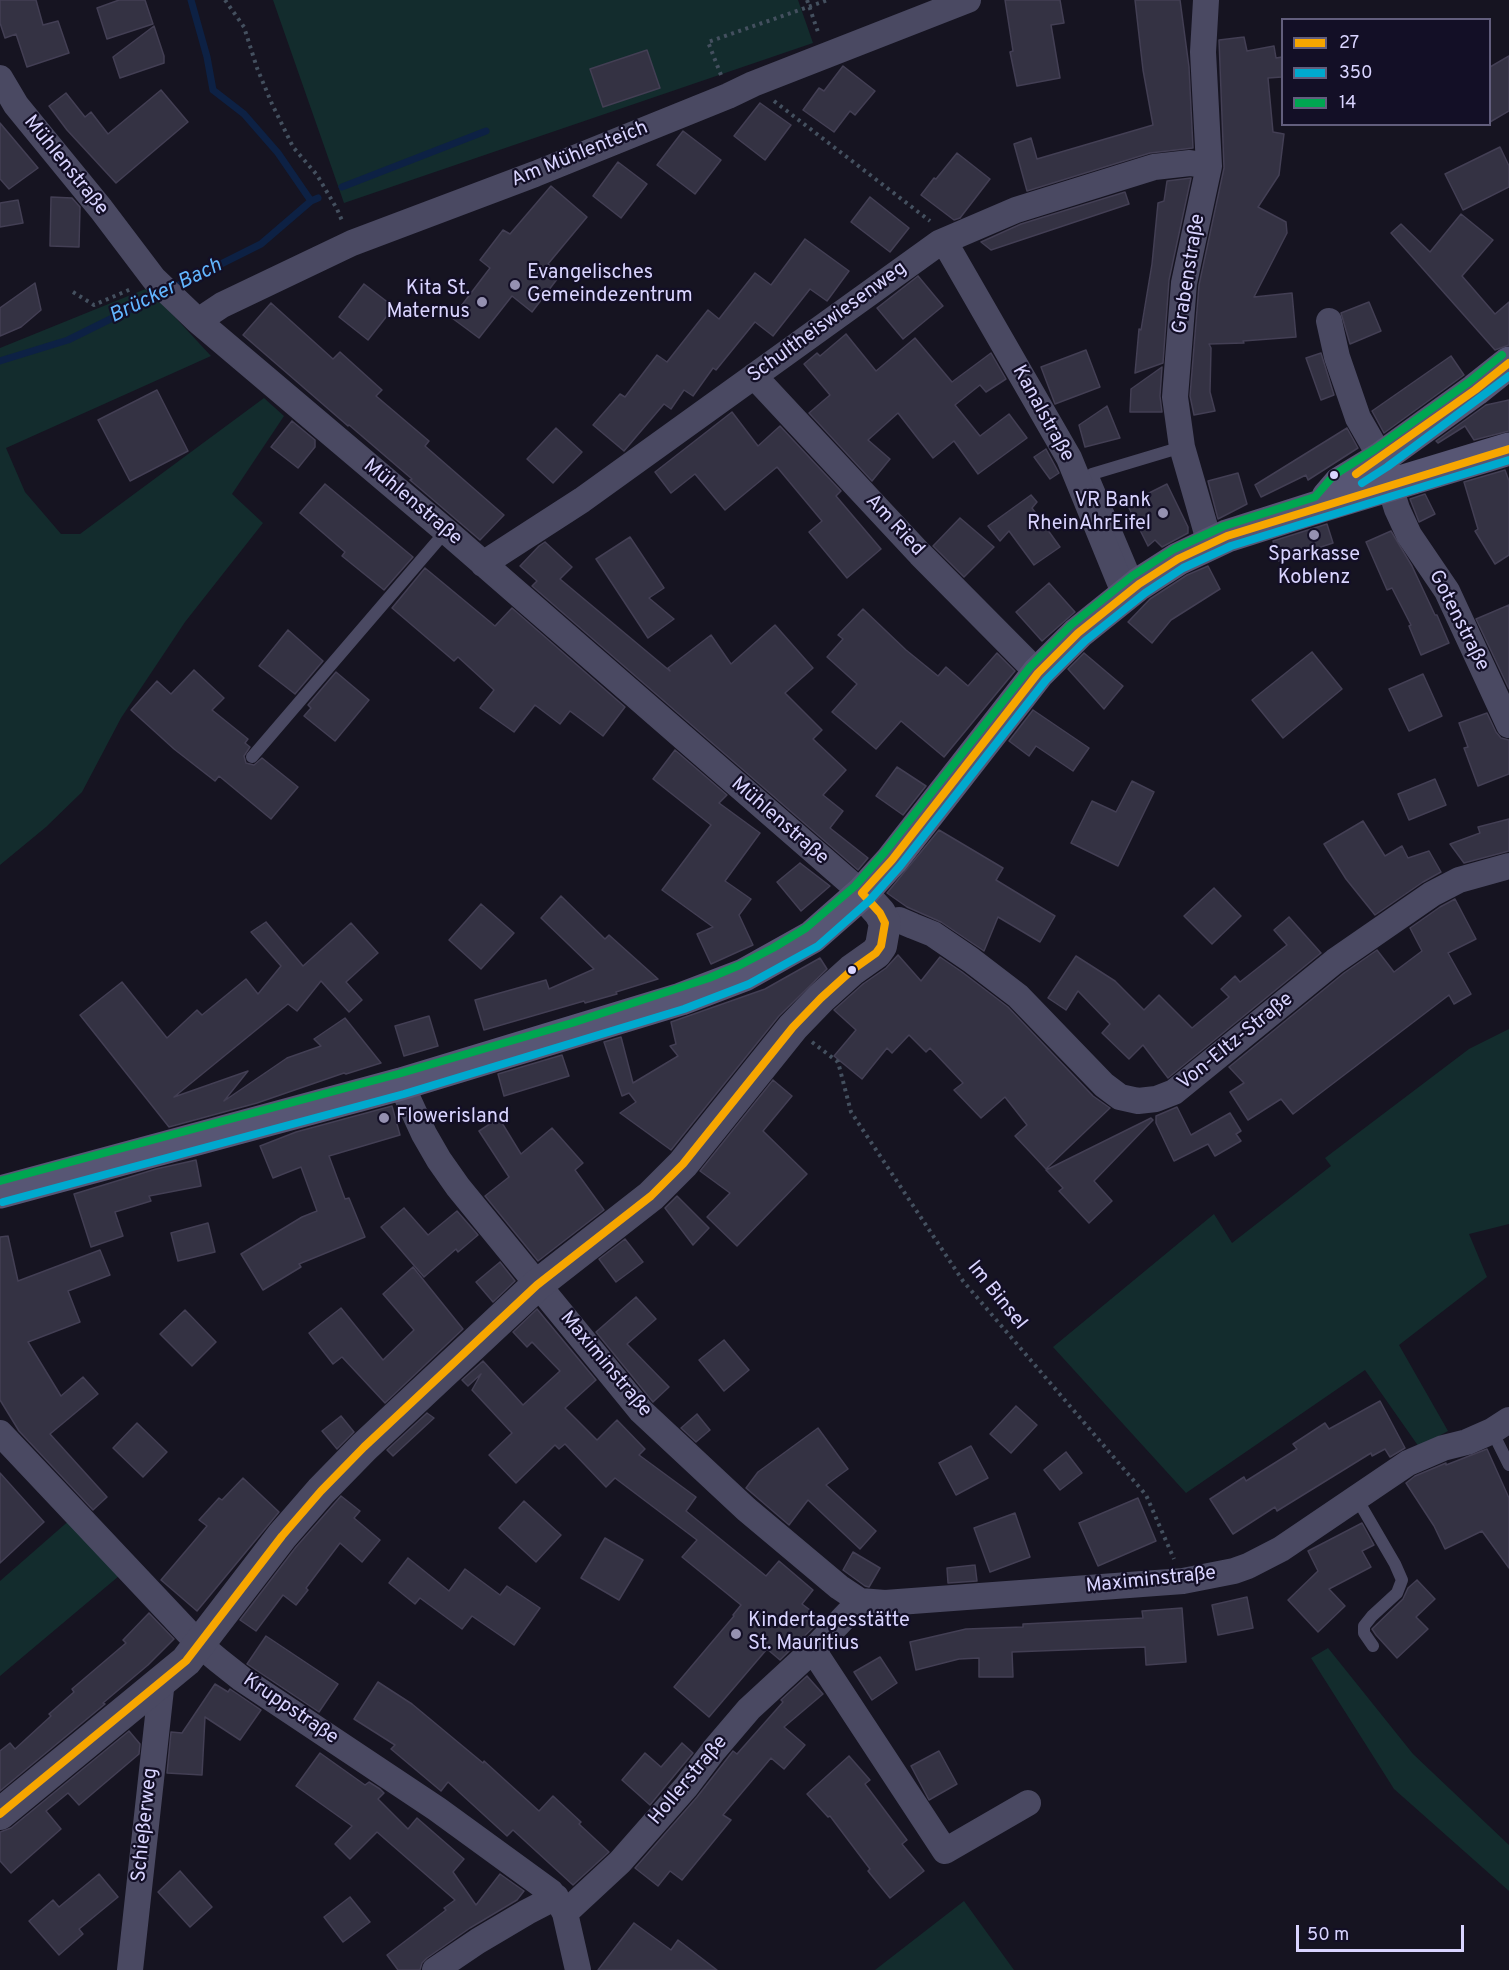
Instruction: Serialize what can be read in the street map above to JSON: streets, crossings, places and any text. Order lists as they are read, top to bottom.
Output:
{
  "streets": {
    "street": [
      "Am Mühlenteich",
      "Mühlenstraße",
      "Grabenstraße",
      "Schultheiswiesenweg",
      "Kanalstraße",
      "Am Ried",
      "Gotenstraße",
      "Von-Eltz-Straße",
      "Maximinstraße",
      "Kruppstraße",
      "Hollerstraße",
      "Schießerweg"
    ],
    "path": ["Im Binsel"]
  },
  "crossings": [
    ["Am Mühlenteich", "Mühlenstraße"],
    ["Mühlenstraße", "Schultheiswiesenweg"],
    ["Grabenstraße", "Schultheiswiesenweg"],
    ["Schultheiswiesenweg", "Kanalstraße"],
    ["Schultheiswiesenweg", "Am Ried"],
    ["Im Binsel", "Maximinstraße"],
    ["Kruppstraße", "Hollerstraße"]
  ],
  "water": ["Brücker Bach"],
  "places": [
    "Evangelisches Gemeindezentrum",
    "Kita St. Maternus",
    "VR Bank RheinAhrEifel",
    "Sparkasse Koblenz",
    "Flowerisland",
    "Kindertagesstätte St. Mauritius"
  ],
  "lines": ["transit line 14", "transit line 27", "transit line 350"],
  "legend": ["27", "350", "14"],
  "scale_bar": "50 m"
}
